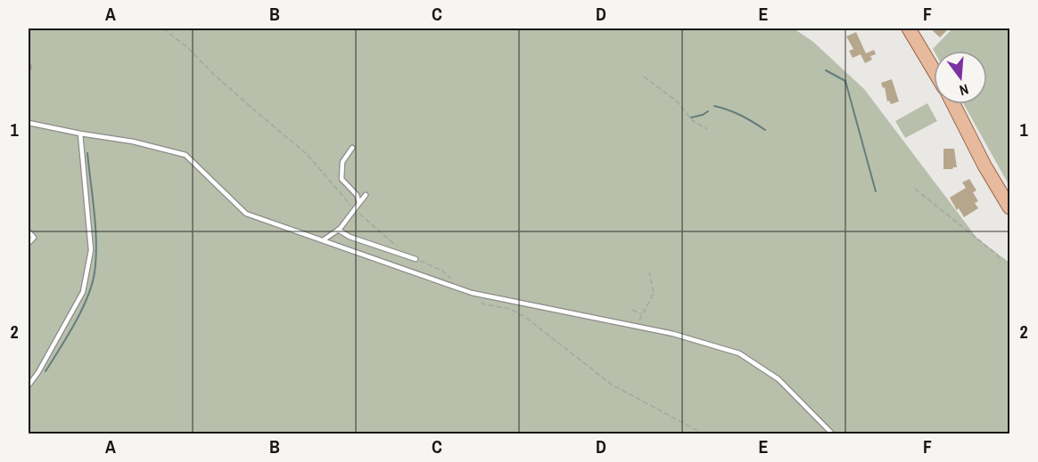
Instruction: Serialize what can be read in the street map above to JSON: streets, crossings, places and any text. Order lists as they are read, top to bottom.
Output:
{
  "north": "bottom",
  "grid": {
    "columns": [
      "A",
      "B",
      "C",
      "D",
      "E",
      "F"
    ],
    "rows": ["1", "2"]
  }
}
